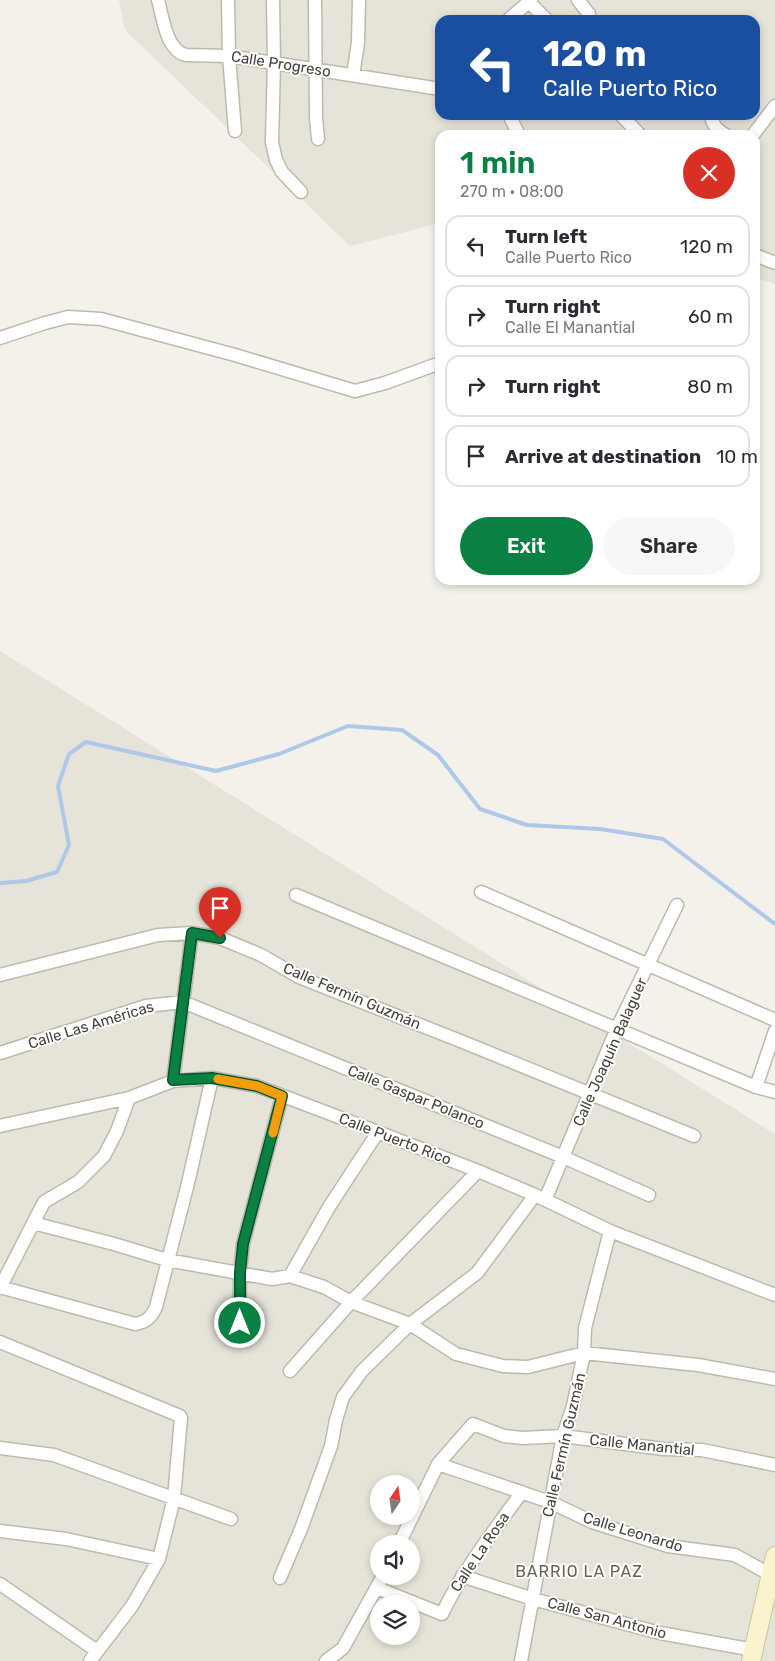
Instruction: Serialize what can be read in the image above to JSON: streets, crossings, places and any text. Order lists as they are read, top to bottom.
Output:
{
  "streets": {
    "street": [
      "Calle Progreso",
      "Calle Fermín Guzmán",
      "Calle Las Américas",
      "Calle Joaquín Balaguer",
      "Calle Gaspar Polanco",
      "Calle Puerto Rico",
      "Calle Manantial",
      "Calle Leonardo",
      "Calle La Rosa",
      "Calle San Antonio"
    ]
  },
  "crossings": [
    ["Calle Fermín Guzmán", "Calle Joaquín Balaguer"],
    ["Calle Fermín Guzmán", "Calle Puerto Rico"],
    ["Calle Fermín Guzmán", "Calle Manantial"],
    ["Calle Fermín Guzmán", "Calle Leonardo"],
    ["Calle Fermín Guzmán", "Calle San Antonio"],
    ["Calle Las Américas", "Calle Gaspar Polanco"],
    ["Calle Joaquín Balaguer", "Calle Gaspar Polanco"],
    ["Calle Joaquín Balaguer", "Calle Puerto Rico"],
    ["Calle Manantial", "Calle Leonardo"],
    ["Calle Leonardo", "Calle La Rosa"],
    ["Calle La Rosa", "Calle San Antonio"]
  ],
  "districts": ["BARRIO LA PAZ"],
  "north": "top",
  "page": {
    "turn": ["120 m", "Calle Puerto Rico"],
    "heading": ["1 min", "270 m · 08:00"],
    "list": [
      {
        "name": "Turn left",
        "note": "Calle Puerto Rico",
        "value": "120 m"
      },
      {
        "name": "Turn right",
        "note": "Calle El Manantial",
        "value": "60 m"
      },
      {
        "name": "Turn right",
        "value": "80 m"
      },
      {
        "name": "Arrive at destination",
        "value": "10 m"
      }
    ],
    "buttons": ["Exit", "Share"]
  }
}
